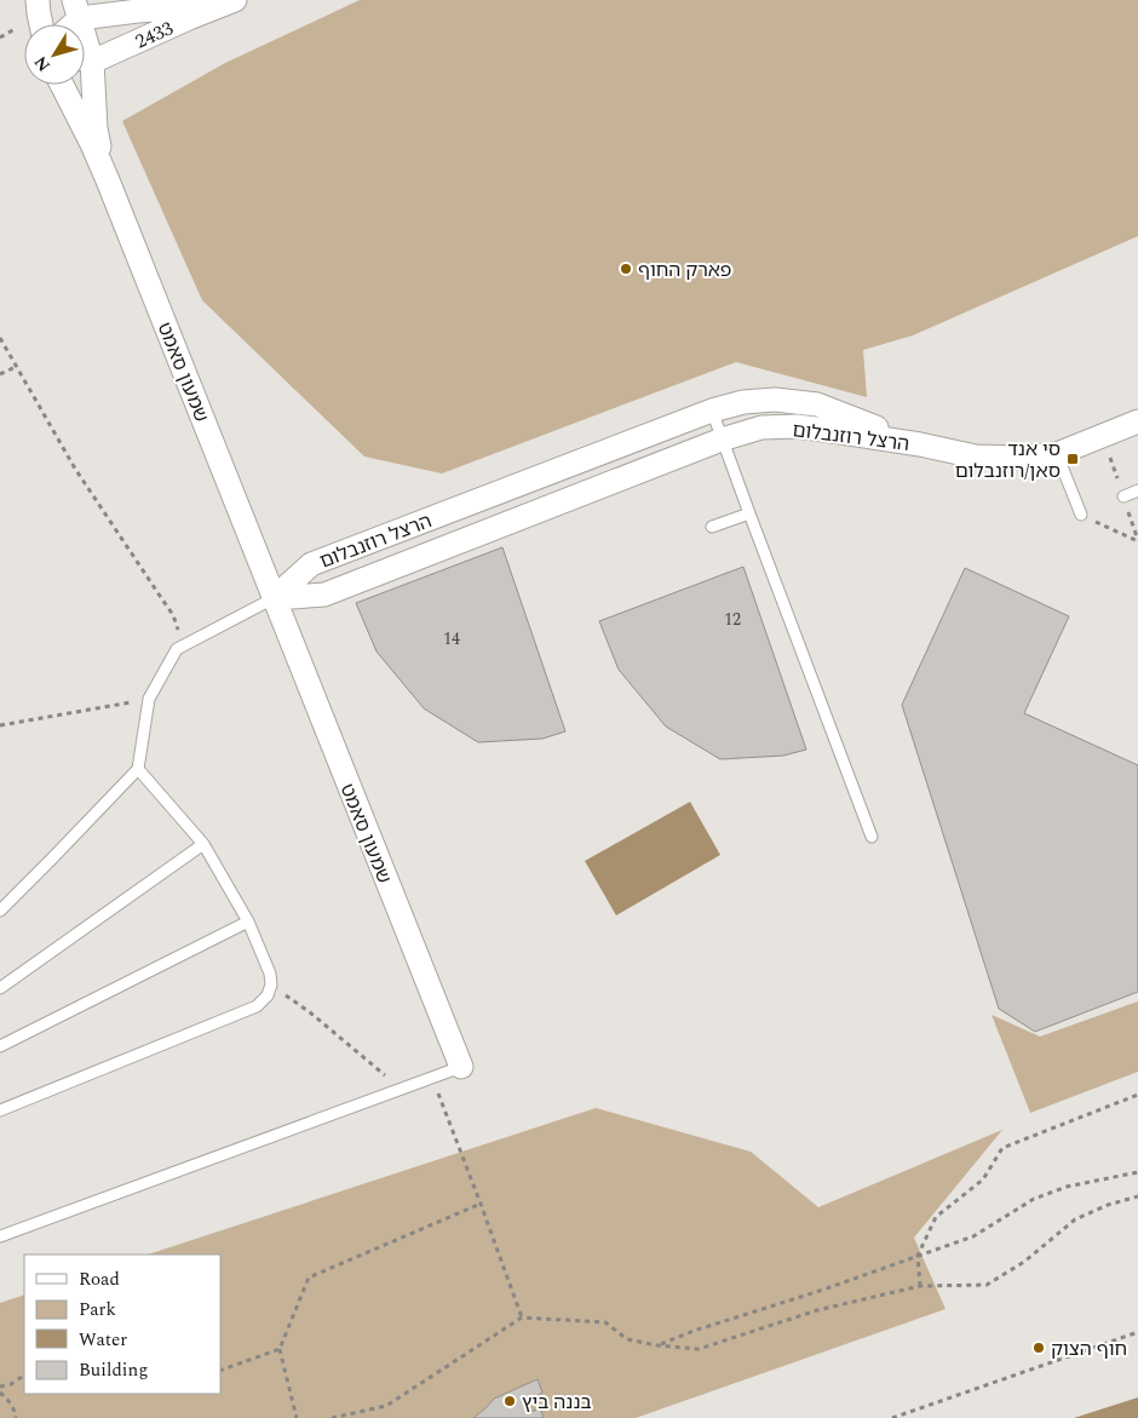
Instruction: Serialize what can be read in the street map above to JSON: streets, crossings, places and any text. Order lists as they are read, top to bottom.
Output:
{
  "streets": {
    "street": ["2433", "שמעון סאמט", "הרצל רוזנבלום"]
  },
  "crossings": [
    ["שמעון סאמט", "הרצל רוזנבלום"]
  ],
  "places": {
    "other": ["פארק החוף", "חוף הצוק", "בננה ביץ"],
    "transit": ["סי אנד סאן/רוזנבלום"]
  },
  "house_numbers": ["12", "14"],
  "legend": [
    "Road",
    "Park",
    "Water",
    "Building"
  ],
  "north": "bottom left"
}
